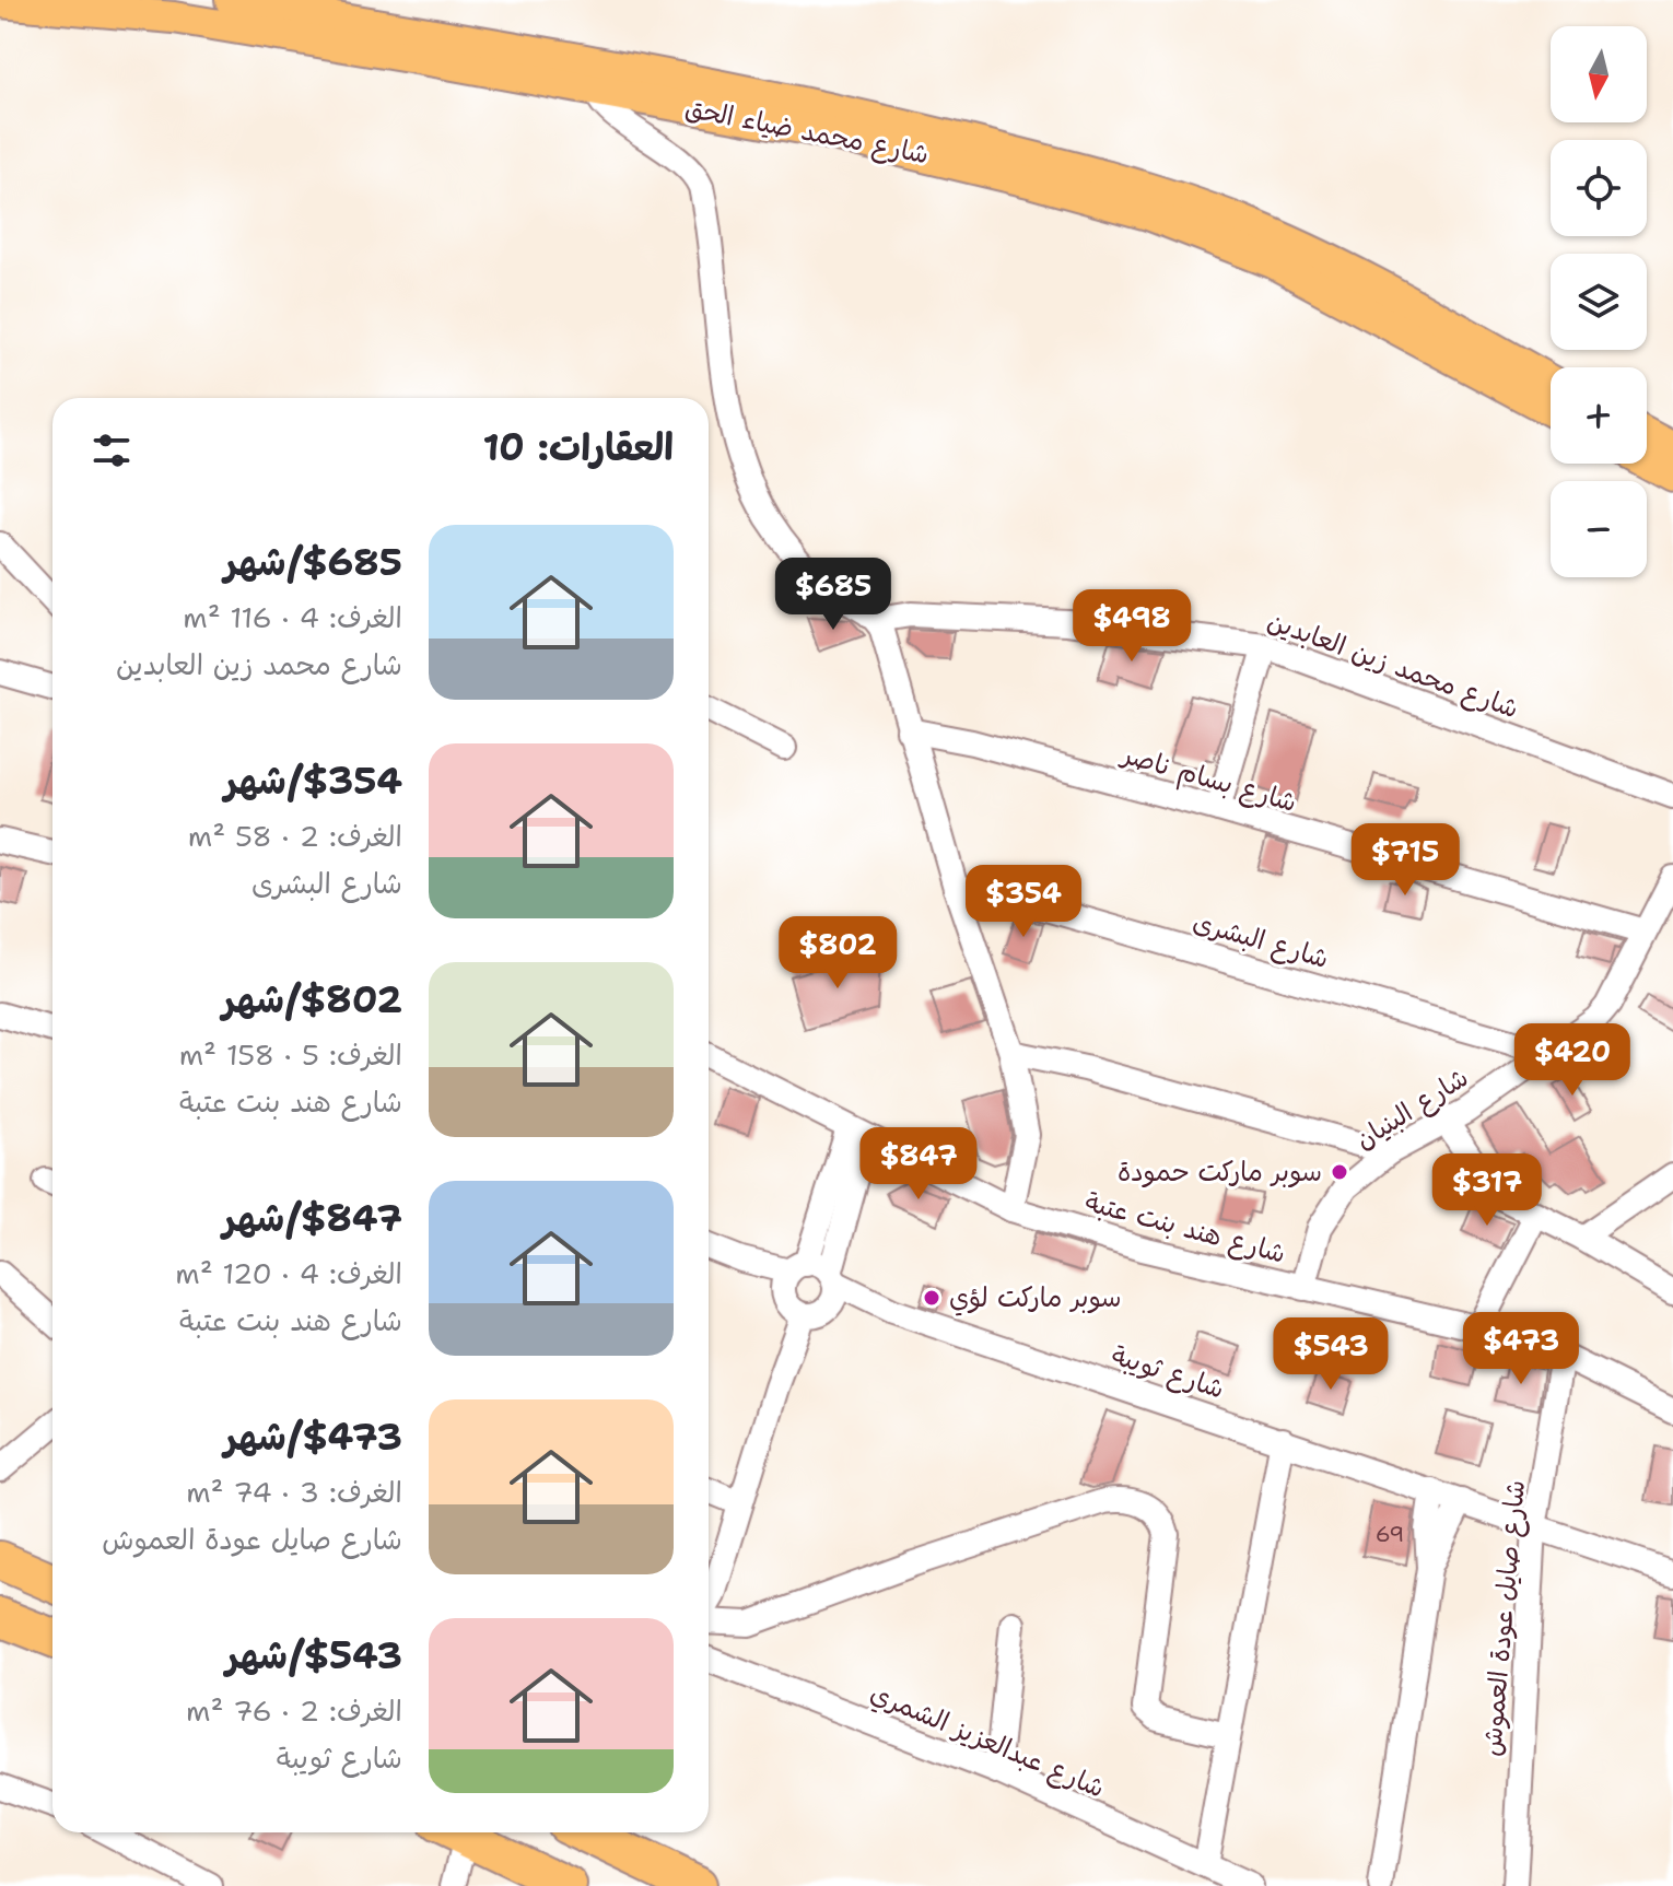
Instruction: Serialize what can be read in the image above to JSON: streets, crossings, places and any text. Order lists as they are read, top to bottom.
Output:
{
  "streets": {
    "main road": ["شارع محمد ضياء الحق"],
    "street": [
      "شارع محمد زين العابدين",
      "شارع بسام ناصر",
      "شارع البشرى",
      "شارع البنيان",
      "شارع هند بنت عتبة",
      "شارع ثويبة",
      "شارع صايل عودة العموش",
      "شارع عبدالعزيز الشمري"
    ]
  },
  "crossings": [
    ["شارع بسام ناصر", "شارع البنيان"],
    ["شارع البشرى", "شارع البنيان"],
    ["شارع البنيان", "شارع هند بنت عتبة"],
    ["شارع هند بنت عتبة", "شارع صايل عودة العموش"],
    ["شارع ثويبة", "شارع صايل عودة العموش"]
  ],
  "places": ["سوبر ماركت حمودة", "سوبر ماركت لؤي"],
  "house_numbers": ["69"],
  "north": "bottom",
  "page": {
    "map_buttons": ["+", "−"],
    "heading": "العقارات: 10",
    "list": [
      {
        "name": "$685/شهر",
        "note": "الغرف: 4 · 116 m² · شارع محمد زين العابدين"
      },
      {
        "name": "$354/شهر",
        "note": "الغرف: 2 · 58 m² · شارع البشرى"
      },
      {
        "name": "$802/شهر",
        "note": "الغرف: 5 · 158 m² · شارع هند بنت عتبة"
      },
      {
        "name": "$847/شهر",
        "note": "الغرف: 4 · 120 m² · شارع هند بنت عتبة"
      },
      {
        "name": "$473/شهر",
        "note": "الغرف: 3 · 74 m² · شارع صايل عودة العموش"
      },
      {
        "name": "$543/شهر",
        "note": "الغرف: 2 · 76 m² · شارع ثويبة"
      }
    ],
    "price": [
      "$685",
      "$498",
      "$715",
      "$354",
      "$802",
      "$420",
      "$847",
      "$317",
      "$473",
      "$543"
    ]
  }
}
